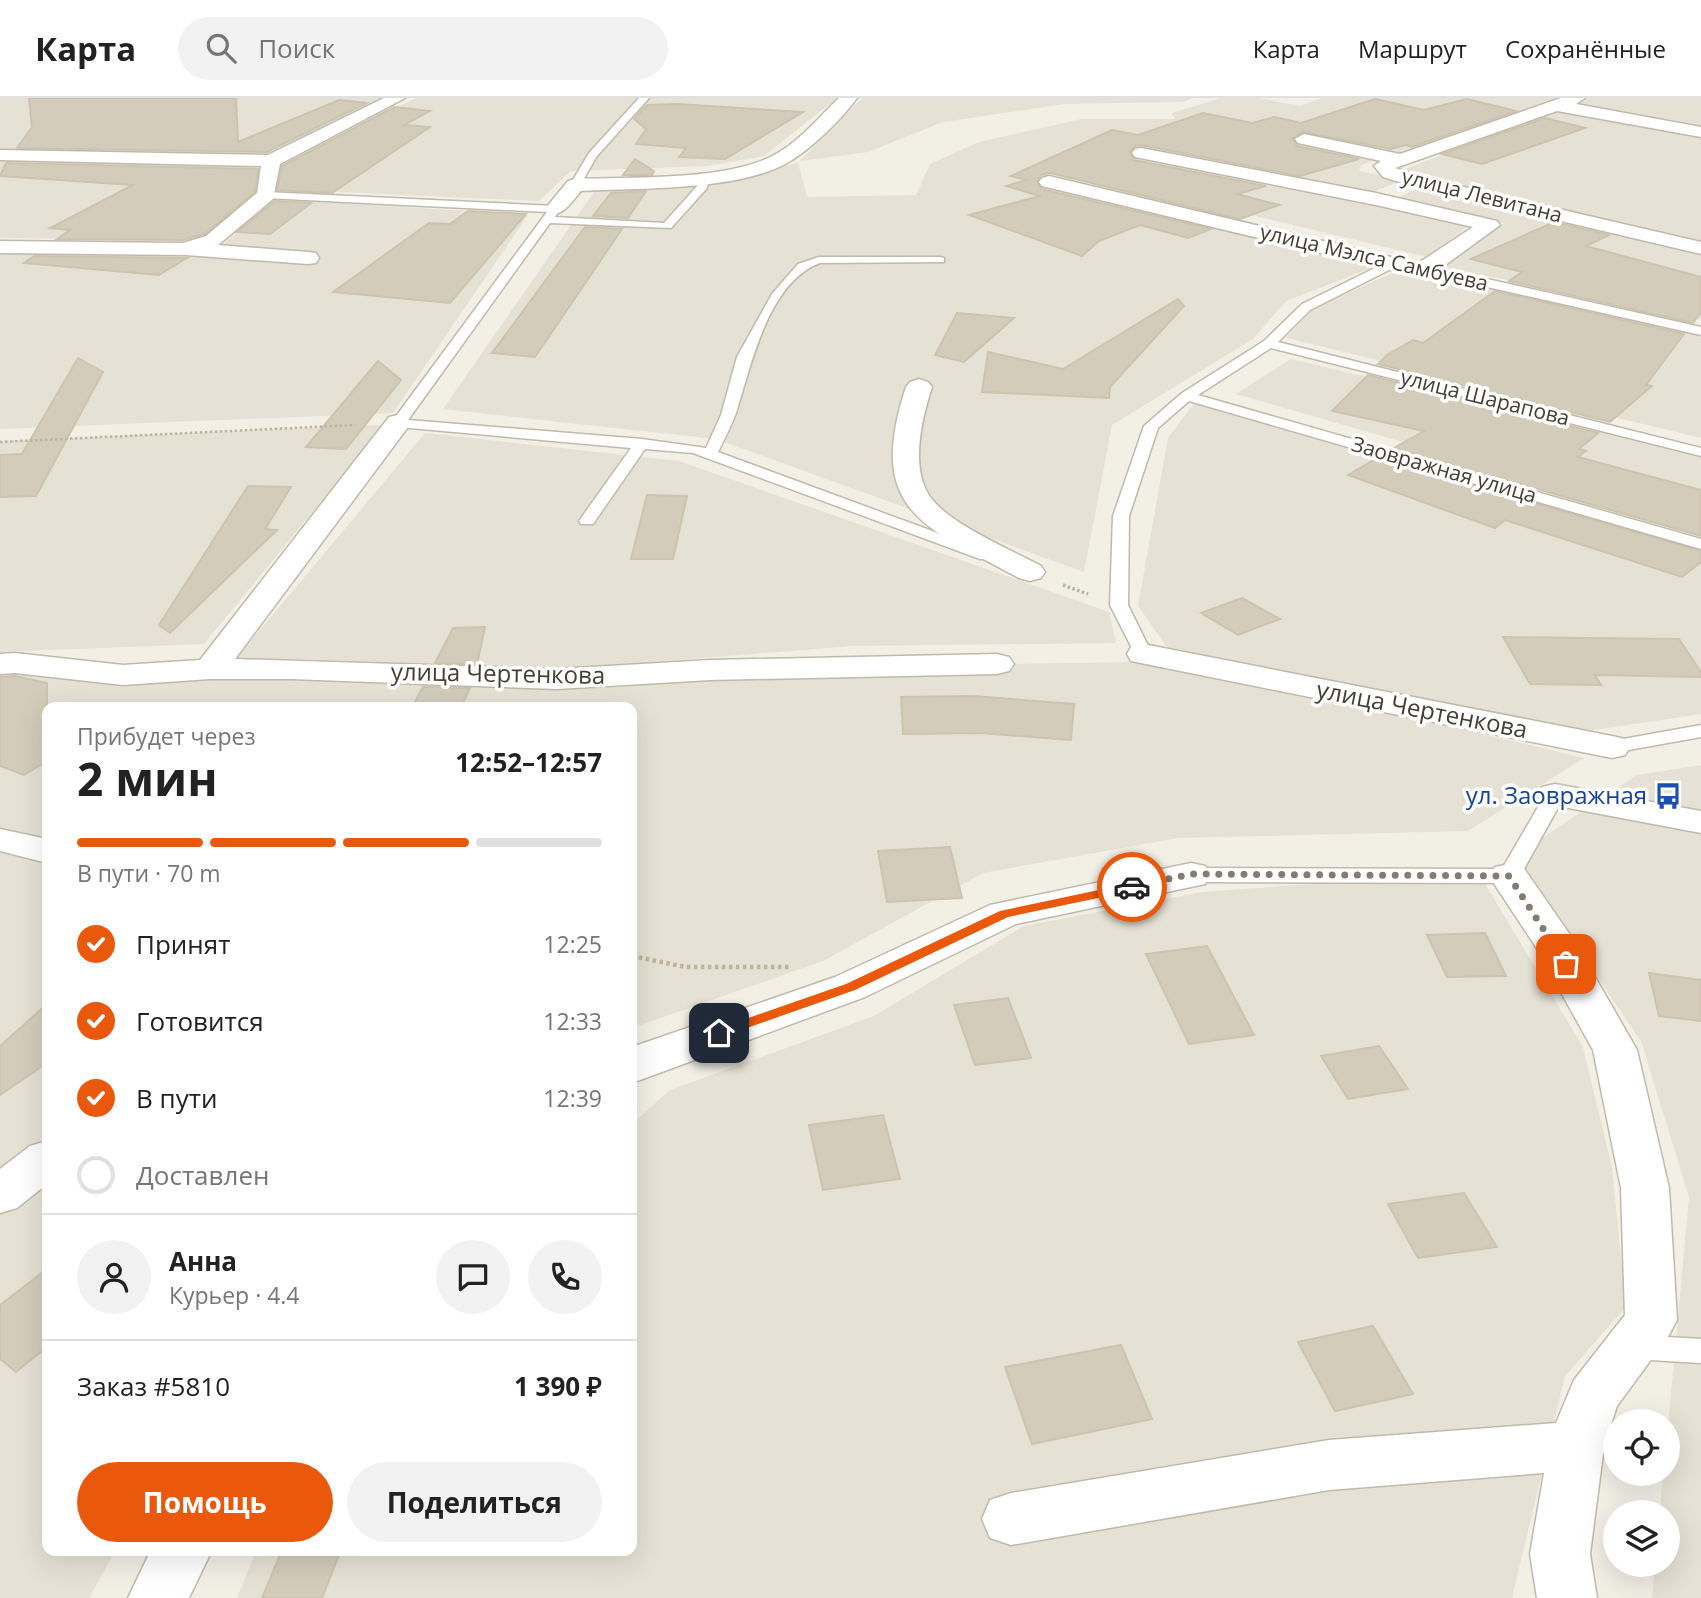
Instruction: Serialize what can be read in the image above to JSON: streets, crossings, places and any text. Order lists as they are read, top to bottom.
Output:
{
  "streets": {
    "street": ["улица Левитана", "улица Мэлса Самбуева", "улица Чертенкова"],
    "lane": ["улица Шарапова", "Заовражная улица"]
  },
  "places": {
    "bus stop": ["ул. Заовражная"]
  },
  "page": {
    "header": "Карта",
    "search": "Поиск",
    "nav": ["Карта", "Маршрут", "Сохранённые"],
    "heading": ["2 мин", "Прибудет через", "12:52–12:57"],
    "panel": [
      "Анна",
      "Курьер · 4.4",
      "Заказ #5810",
      "1 390 ₽"
    ],
    "bar": "В пути · 70 m",
    "list": [
      ["Принят", "12:25"],
      ["Готовится", "12:33"],
      ["В пути", "12:39"],
      "Доставлен"
    ],
    "buttons": ["Помощь", "Поделиться"]
  }
}
